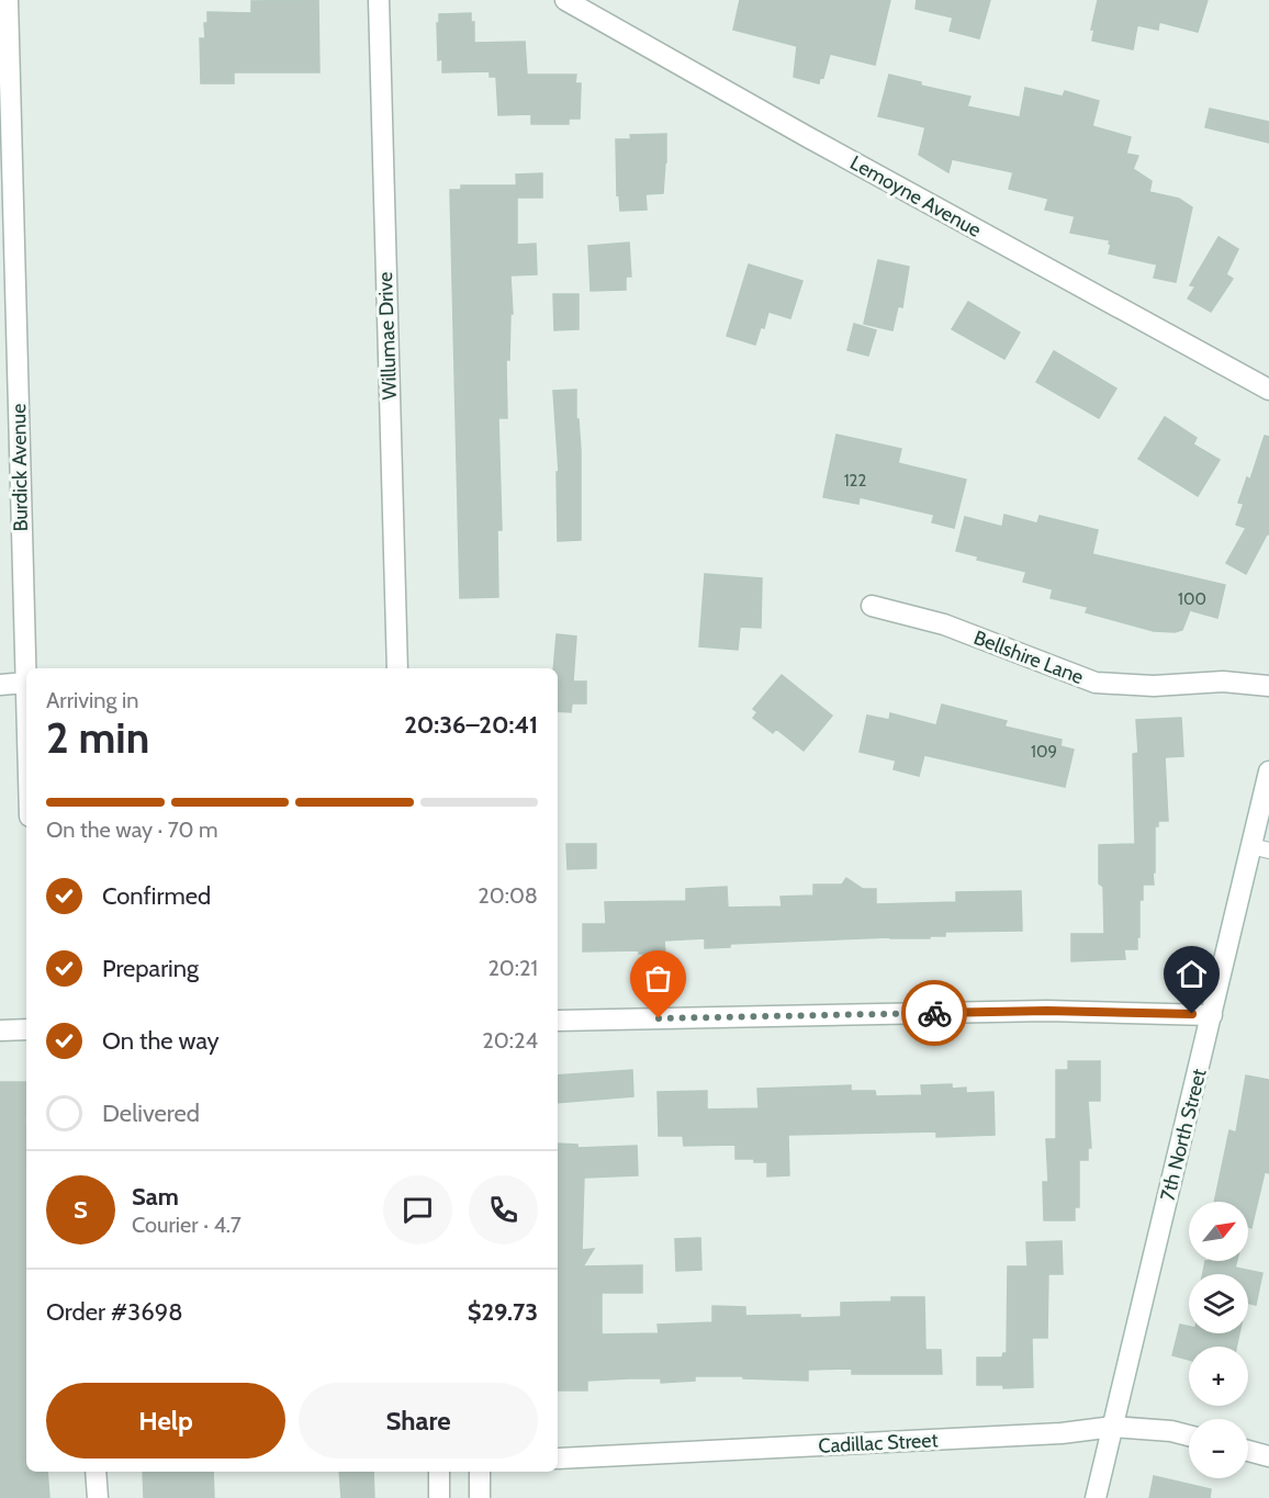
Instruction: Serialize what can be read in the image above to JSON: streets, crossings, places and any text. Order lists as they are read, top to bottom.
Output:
{
  "streets": {
    "street": [
      "Lemoyne Avenue",
      "Willumae Drive",
      "Burdick Avenue",
      "Bellshire Lane",
      "7th North Street",
      "Cadillac Street"
    ]
  },
  "crossings": [
    ["7th North Street", "Cadillac Street"]
  ],
  "house_numbers": ["122", "100", "109"],
  "north": "top right",
  "page": {
    "heading": ["2 min", "Arriving in", "20:36–20:41"],
    "panel": [
      "Sam",
      "Courier · 4.7",
      "Order #3698",
      "$29.73"
    ],
    "bar": "On the way · 70 m",
    "list": [
      ["Confirmed", "20:08"],
      ["Preparing", "20:21"],
      ["On the way", "20:24"],
      "Delivered"
    ],
    "round": "S",
    "map_buttons": ["+", "−"],
    "buttons": ["Help", "Share"]
  }
}
